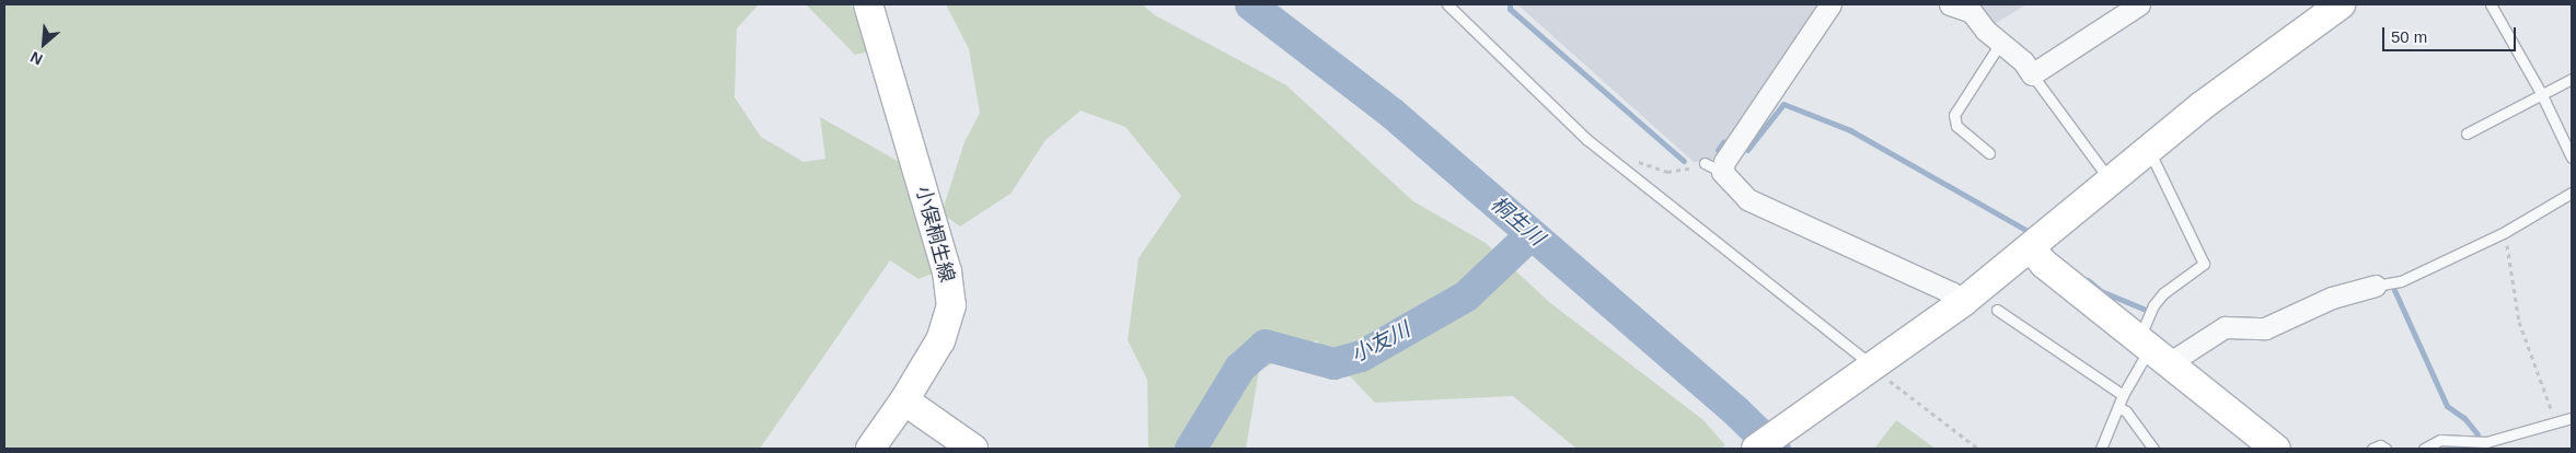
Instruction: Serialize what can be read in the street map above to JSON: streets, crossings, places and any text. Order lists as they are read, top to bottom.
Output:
{
  "streets": {
    "street": ["小俣桐生線"]
  },
  "water": ["桐生川", "小友川"],
  "scale_bar": "50 m",
  "north": "bottom left"
}
